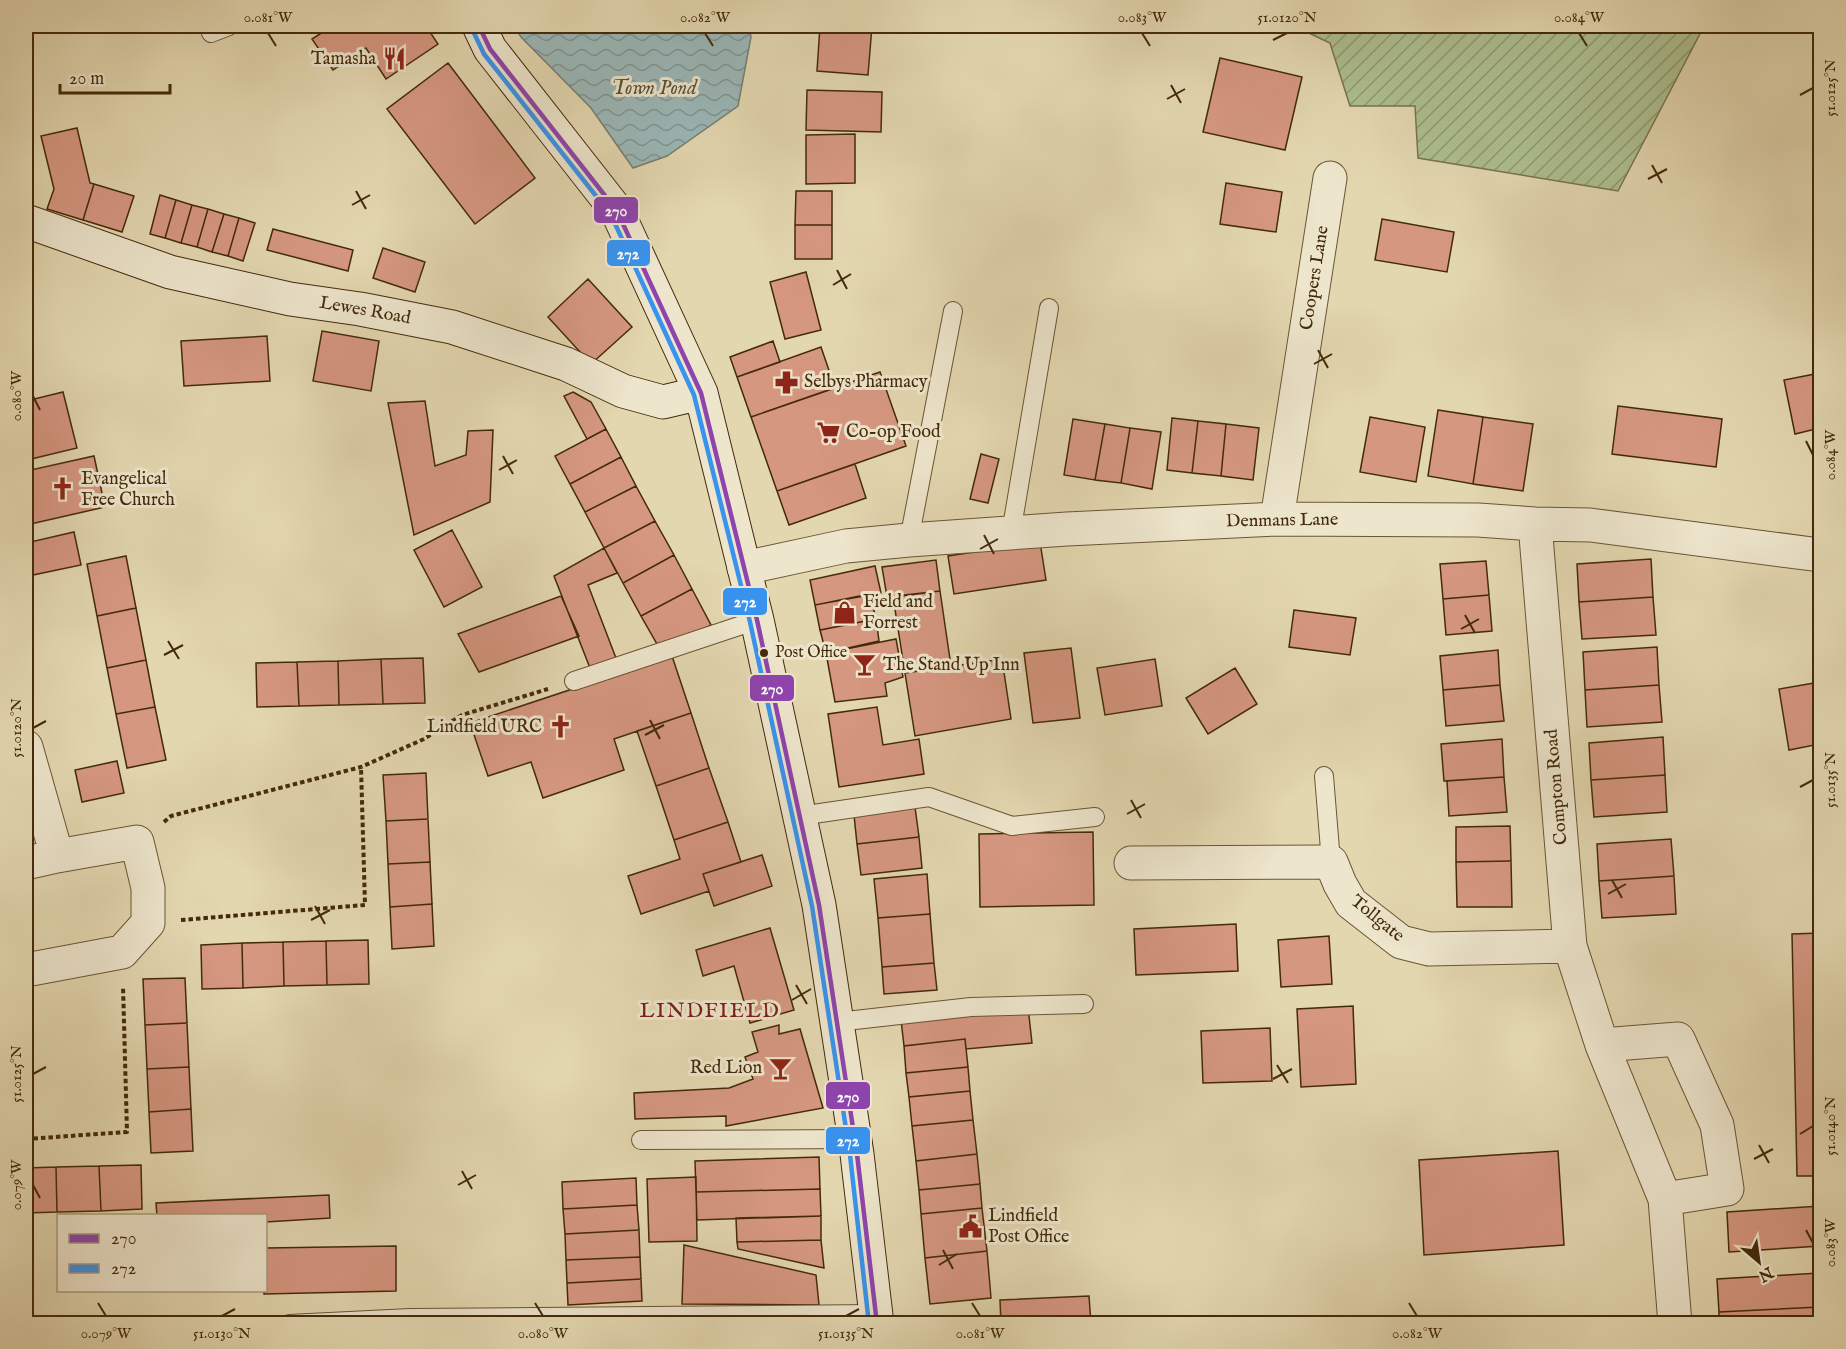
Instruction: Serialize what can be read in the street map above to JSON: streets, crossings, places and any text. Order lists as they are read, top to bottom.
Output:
{
  "streets": {
    "street": [
      "Coopers Lane",
      "Lewes Road",
      "Denmans Lane",
      "Compton Road",
      "Tollgate"
    ]
  },
  "crossings": [
    ["Coopers Lane", "Denmans Lane"],
    ["Denmans Lane", "Compton Road"],
    ["Compton Road", "Tollgate"]
  ],
  "districts": ["LINDFIELD"],
  "water": ["Town Pond"],
  "places": {
    "restaurant": ["Tamasha"],
    "pharmacy": ["Selbys Pharmacy"],
    "supermarket": ["Co-op Food"],
    "church": ["Evangelical Free Church", "Lindfield URC"],
    "shop": ["Field and Forrest"],
    "other": ["Post Office"],
    "bar": ["The Stand Up Inn", "Red Lion"],
    "public building": ["Lindfield Post Office"]
  },
  "lines": ["transit line 270", "transit line 272"],
  "legend": ["270", "272"],
  "scale_bar": "20 m",
  "north": "bottom right",
  "coordinates": [
    "0.081°W",
    "0.082°W",
    "0.083°W",
    "51.0120°N",
    "0.084°W",
    "51.0125°N",
    "0.080°W",
    "51.0135°N",
    "51.0140°N",
    "0.079°W",
    "51.0130°N"
  ]
}
